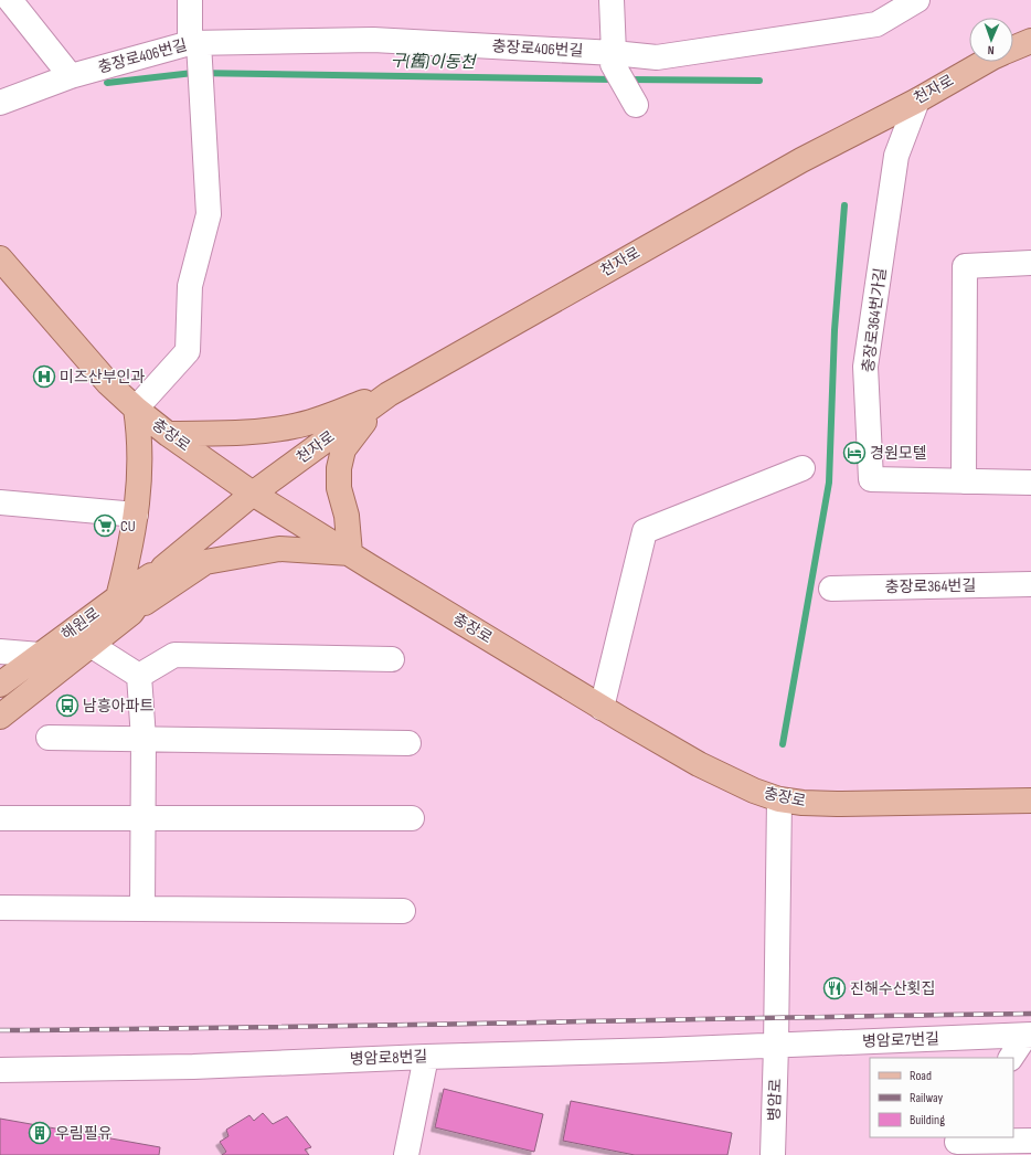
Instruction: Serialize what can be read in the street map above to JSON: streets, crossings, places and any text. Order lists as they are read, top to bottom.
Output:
{
  "streets": {
    "main road": ["천자로", "충장로", "해원로"],
    "street": [
      "충장로406번길",
      "충장로364번가길",
      "충장로364번길",
      "병암로7번길",
      "병암로8번길",
      "병암로"
    ]
  },
  "crossings": [
    ["천자로", "충장로364번가길"],
    ["천자로", "충장로"],
    ["천자로", "해원로"],
    ["충장로", "병암로"],
    ["병암로7번길", "병암로8번길"],
    ["병암로7번길", "병암로"],
    ["병암로8번길", "병암로"]
  ],
  "water": ["구(舊)이동천"],
  "places": {
    "hospital": ["미즈산부인과"],
    "hotel": ["경원모텔"],
    "supermarket": ["CU"],
    "bus stop": ["남흥아파트"],
    "restaurant": ["진해수산횟집"],
    "building": ["우림필유"]
  },
  "legend": ["Road", "Railway", "Building"],
  "north": "bottom"
}
